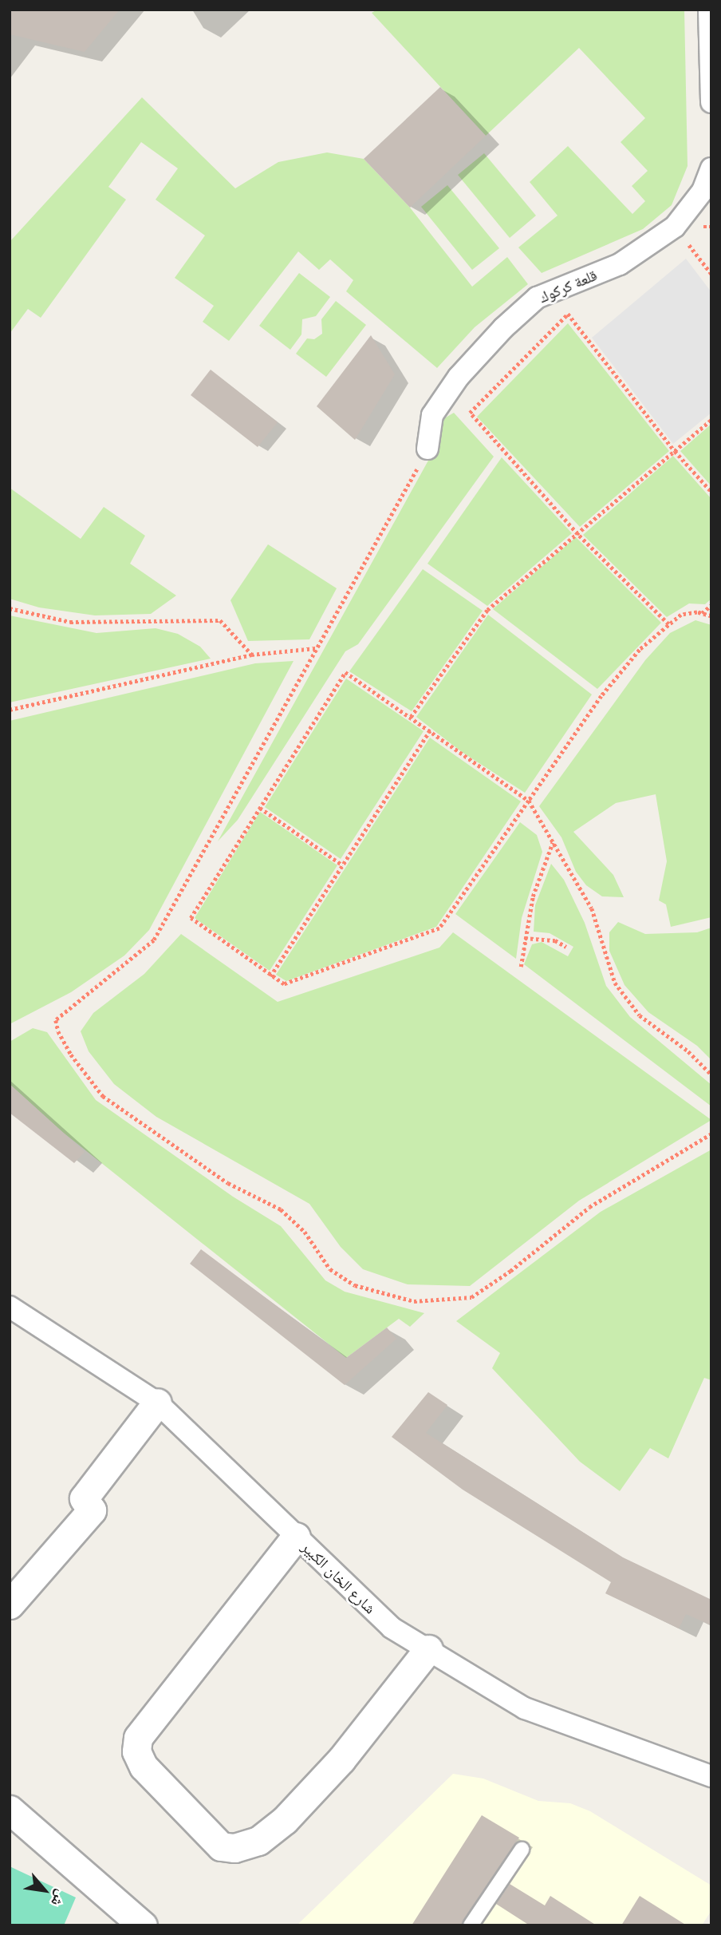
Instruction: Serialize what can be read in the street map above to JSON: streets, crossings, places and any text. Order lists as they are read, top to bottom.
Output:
{
  "streets": {
    "street": ["قلعة كركوك", "شارع الخان الكبير"]
  },
  "north": "bottom right"
}
